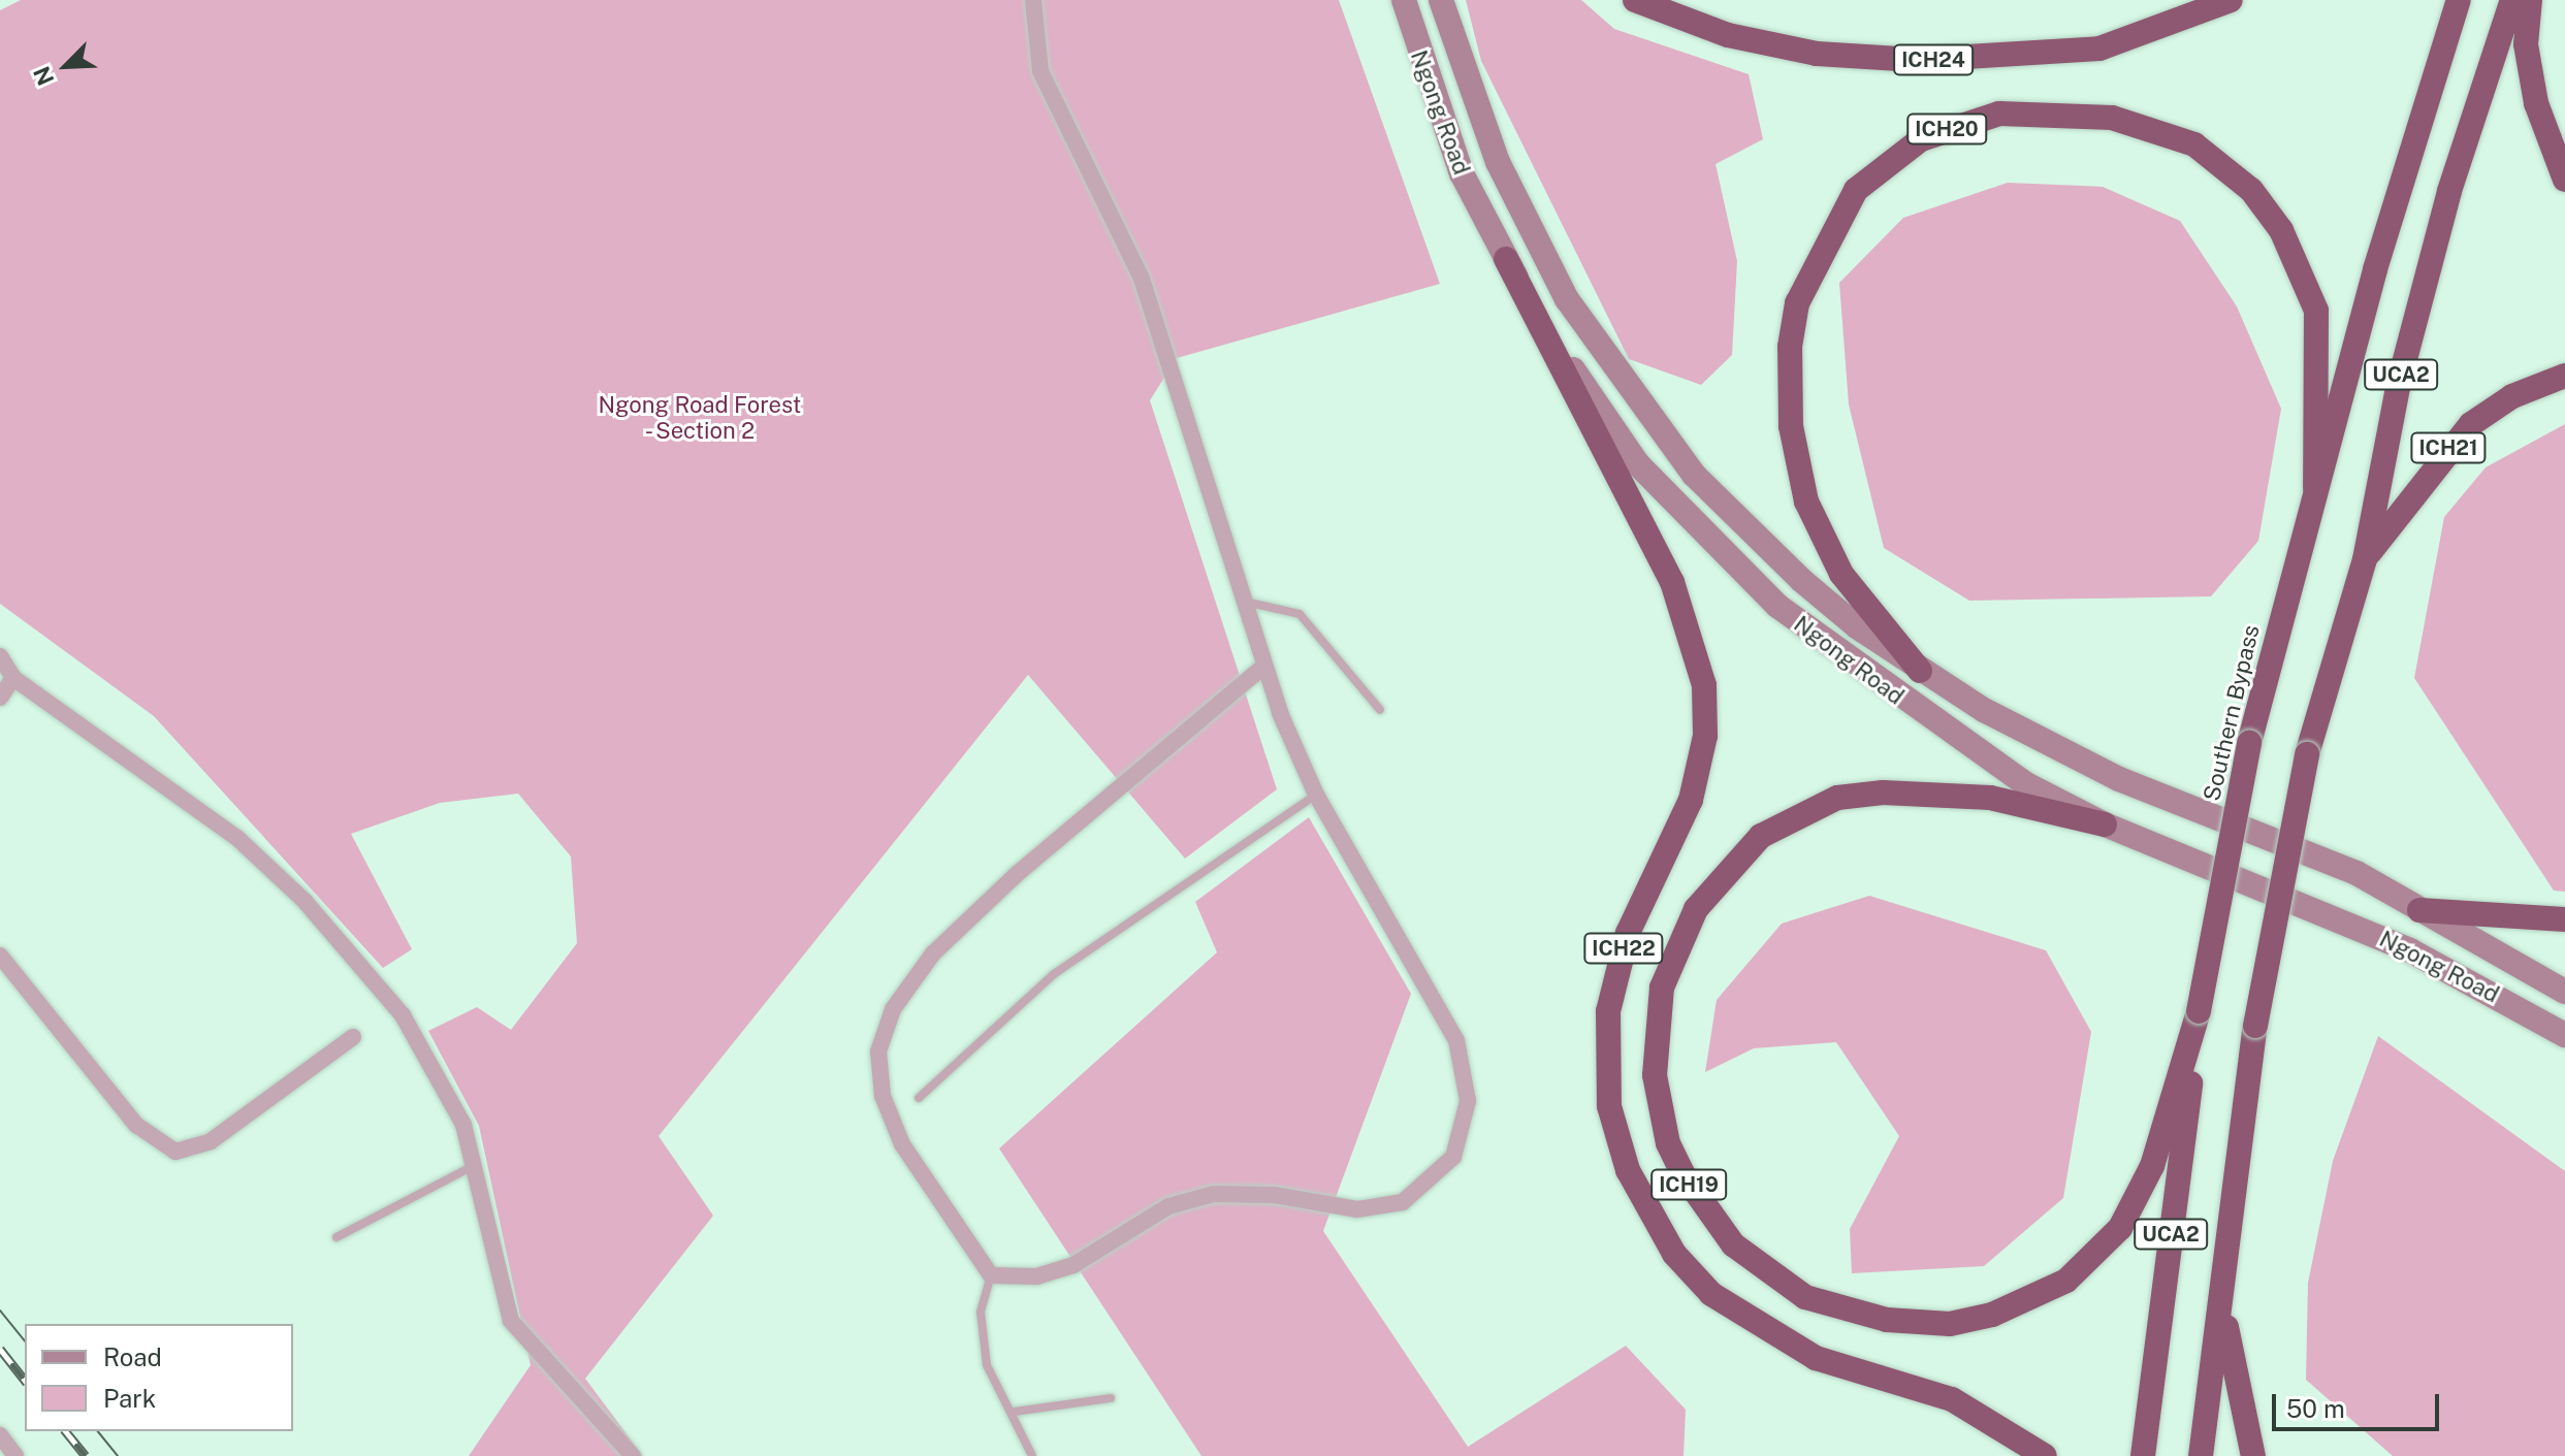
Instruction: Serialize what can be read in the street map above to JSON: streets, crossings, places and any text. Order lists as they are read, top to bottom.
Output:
{
  "streets": {
    "highway": [
      "ICH24",
      "ICH20",
      "UCA2",
      "ICH21",
      "Southern Bypass",
      "ICH22",
      "ICH19"
    ],
    "main road": ["Ngong Road"]
  },
  "crossings": [
    ["Ngong Road", "ICH20"],
    ["Ngong Road", "ICH22"],
    ["Ngong Road", "ICH19"],
    ["ICH20", "Southern Bypass"],
    ["UCA2", "ICH21"],
    ["Southern Bypass", "ICH19"]
  ],
  "parks": ["Ngong Road Forest - Section 2"],
  "legend": ["Road", "Park"],
  "scale_bar": "50 m",
  "north": "bottom left"
}
